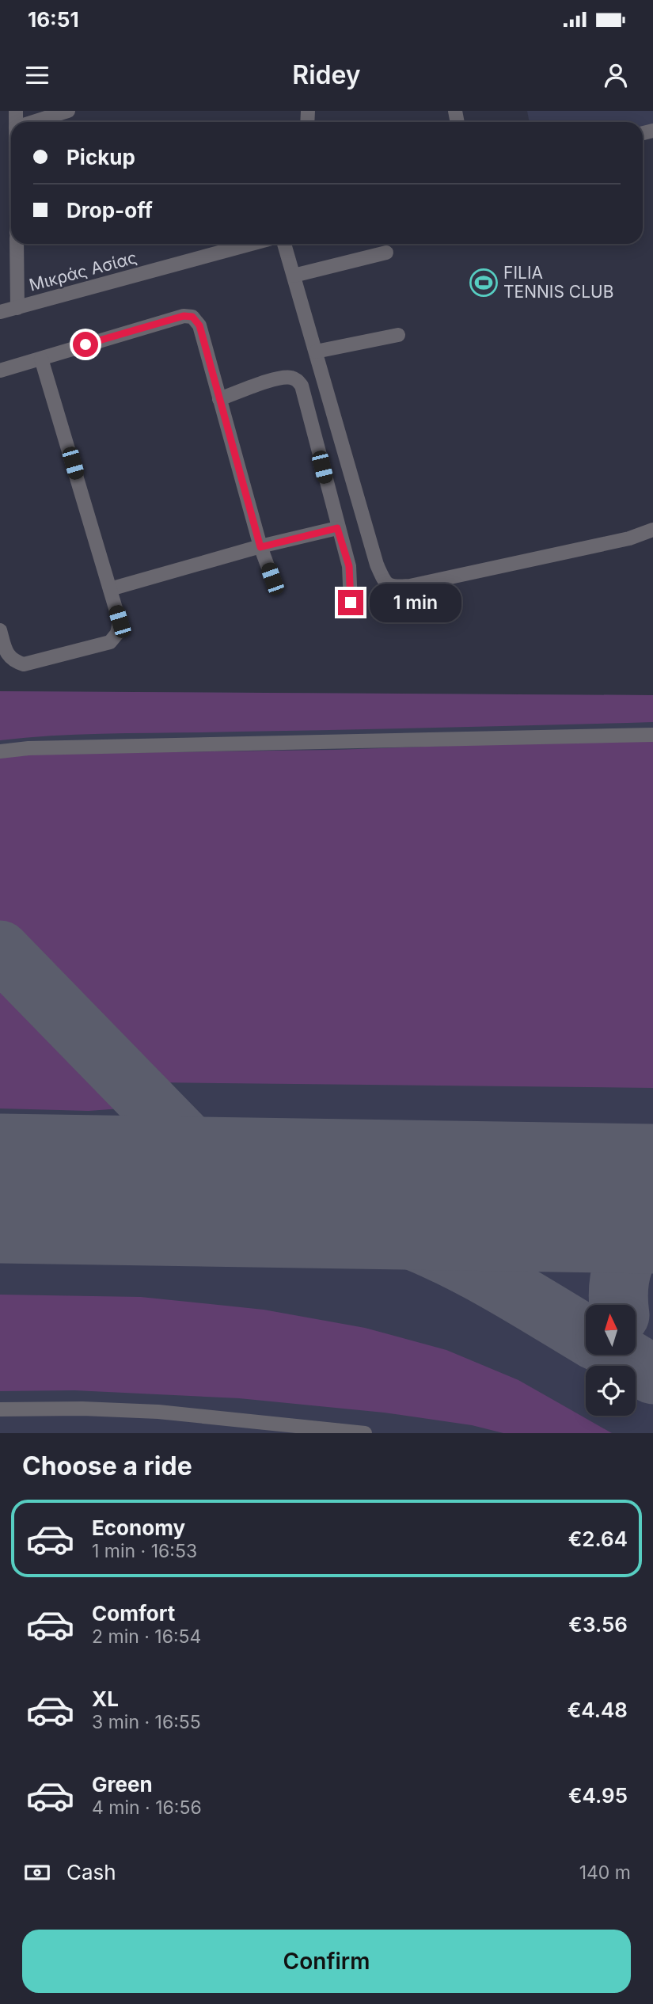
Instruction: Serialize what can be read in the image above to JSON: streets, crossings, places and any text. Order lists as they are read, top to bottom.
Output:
{
  "streets": {
    "street": ["Μικράς Ασίας"]
  },
  "places": {
    "sports": ["FILIA TENNIS CLUB"]
  },
  "north": "top",
  "page": {
    "status": "16:51",
    "header": "Ridey",
    "banner": ["Pickup", "Drop-off"],
    "bubble": "1 min",
    "heading": "Choose a ride",
    "list": [
      {
        "name": "Economy",
        "note": "1 min · 16:53",
        "value": "€2.64"
      },
      {
        "name": "Comfort",
        "note": "2 min · 16:54",
        "value": "€3.56"
      },
      {
        "name": "XL",
        "note": "3 min · 16:55",
        "value": "€4.48"
      },
      {
        "name": "Green",
        "note": "4 min · 16:56",
        "value": "€4.95"
      }
    ],
    "pay": ["Cash", "140 m"],
    "buttons": "Confirm"
  }
}
